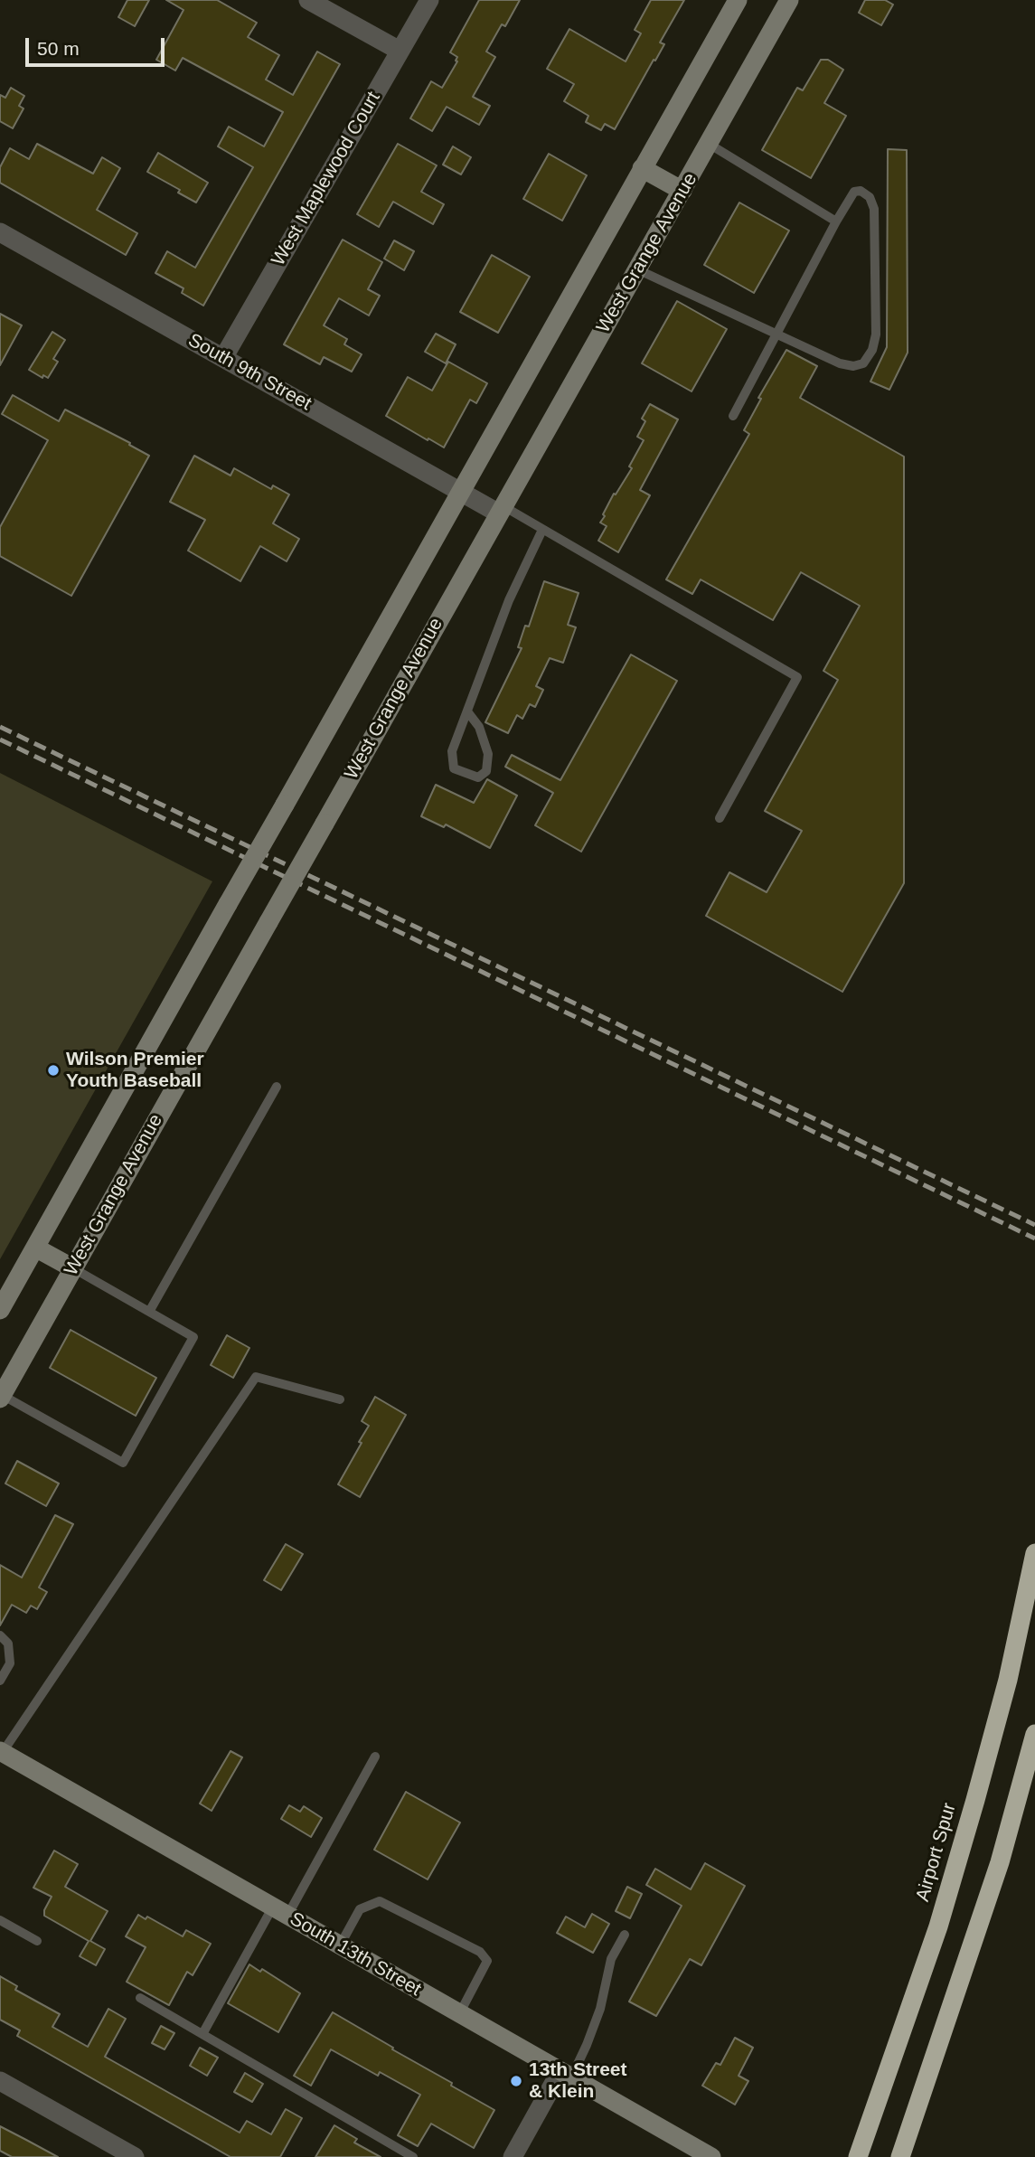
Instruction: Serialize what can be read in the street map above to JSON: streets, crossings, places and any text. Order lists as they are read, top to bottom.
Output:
{
  "streets": {
    "highway": ["Airport Spur"],
    "street": [
      "West Maplewood Court",
      "West Grange Avenue",
      "South 9th Street",
      "South 13th Street"
    ]
  },
  "crossings": [
    ["West Maplewood Court", "South 9th Street"],
    ["West Grange Avenue", "South 9th Street"]
  ],
  "places": ["Wilson Premier Youth Baseball", "13th Street & Klein"],
  "scale_bar": "50 m"
}
